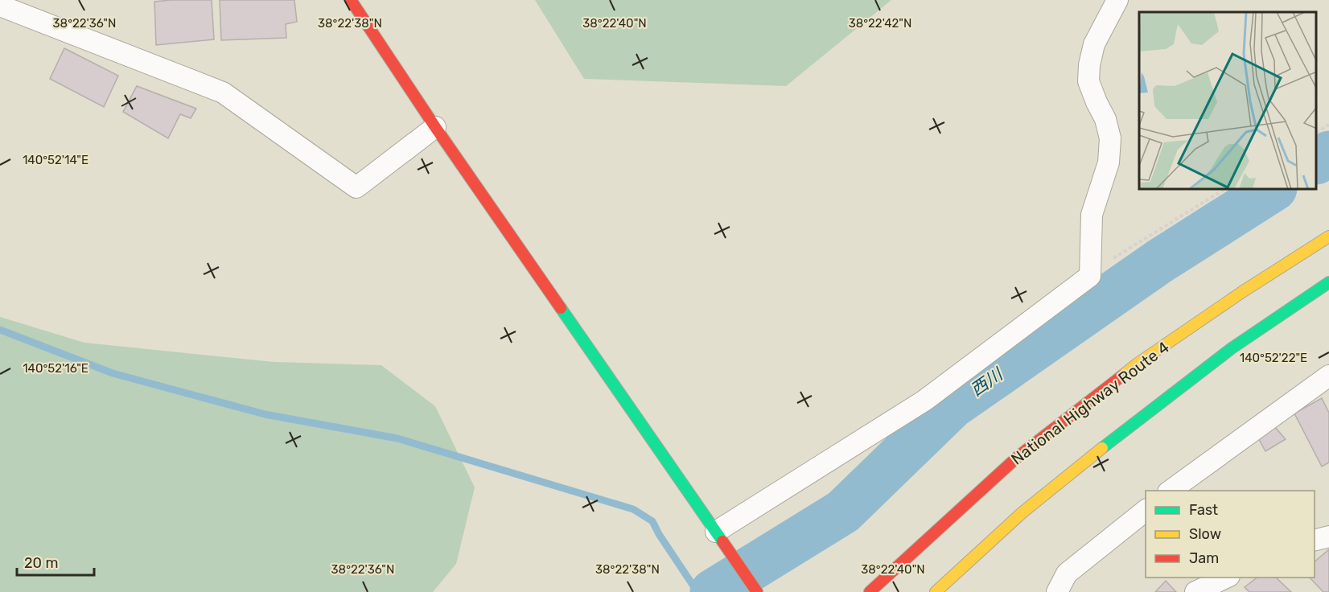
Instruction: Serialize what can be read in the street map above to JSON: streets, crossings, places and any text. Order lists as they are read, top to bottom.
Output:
{
  "streets": {
    "main road": ["National Highway Route 4"]
  },
  "water": ["西川"],
  "legend": ["Fast", "Slow", "Jam"],
  "scale_bar": "20 m",
  "coordinates": [
    "38°22'36\"N",
    "38°22'38\"N",
    "38°22'40\"N",
    "38°22'42\"N",
    "140°52'14\"E",
    "140°52'22\"E",
    "140°52'16\"E"
  ]
}
